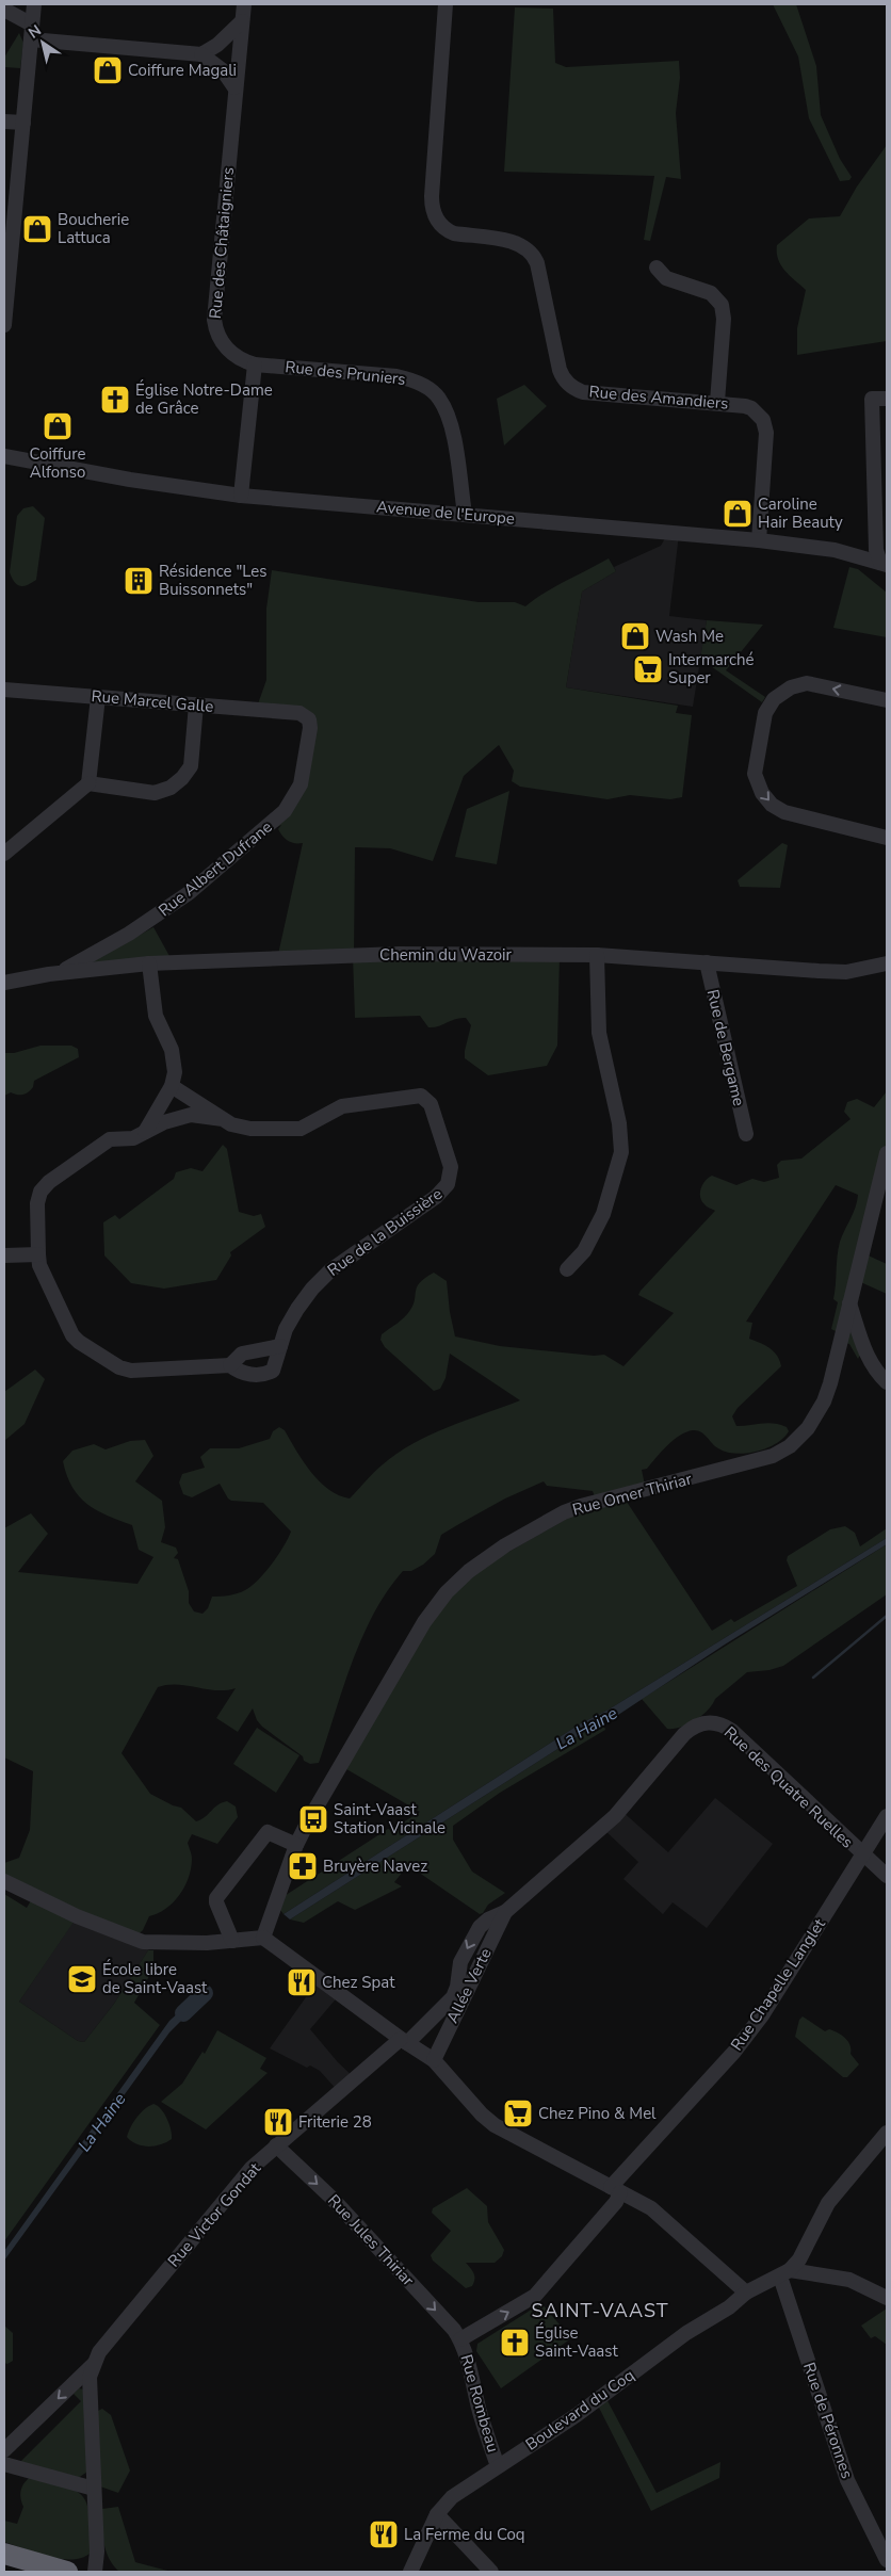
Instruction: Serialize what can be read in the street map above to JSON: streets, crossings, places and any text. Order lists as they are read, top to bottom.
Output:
{
  "streets": {
    "street": [
      "Rue des Châtaigniers",
      "Rue des Pruniers",
      "Rue des Amandiers",
      "Avenue de l'Europe",
      "Rue Marcel Galle",
      "Rue Albert Dufrane",
      "Chemin du Wazoir",
      "Rue de Bergame",
      "Rue de la Buissière",
      "Rue Omer Thiriar",
      "Rue des Quatre Ruelles",
      "Rue Chapelle Langlet",
      "Allée Verte",
      "Rue Victor Gondat",
      "Rue Jules Thiriar",
      "Rue Rombeau",
      "Boulevard du Coq",
      "Rue de Péronnes"
    ]
  },
  "crossings": [
    ["Rue des Châtaigniers", "Rue des Pruniers"],
    ["Rue des Pruniers", "Avenue de l'Europe"],
    ["Rue des Amandiers", "Avenue de l'Europe"],
    ["Rue Marcel Galle", "Rue Albert Dufrane"],
    ["Rue Albert Dufrane", "Chemin du Wazoir"],
    ["Chemin du Wazoir", "Rue de Bergame"],
    ["Rue des Quatre Ruelles", "Rue Chapelle Langlet"],
    ["Rue des Quatre Ruelles", "Allée Verte"],
    ["Rue Chapelle Langlet", "Rue Jules Thiriar"],
    ["Rue Chapelle Langlet", "Rue Rombeau"],
    ["Allée Verte", "Rue Victor Gondat"],
    ["Rue Victor Gondat", "Rue Jules Thiriar"],
    ["Rue Jules Thiriar", "Rue Rombeau"],
    ["Rue Rombeau", "Boulevard du Coq"],
    ["Boulevard du Coq", "Rue de Péronnes"]
  ],
  "one_way": ["Rue Jules Thiriar"],
  "districts": ["SAINT-VAAST"],
  "water": ["La Haine"],
  "places": {
    "shop": [
      "Coiffure Magali",
      "Boucherie Lattuca",
      "Coiffure Alfonso",
      "Caroline Hair Beauty",
      "Wash Me"
    ],
    "church": ["Église Notre-Dame de Grâce", "Église Saint-Vaast"],
    "building": ["Résidence \"Les Buissonnets\""],
    "supermarket": ["Intermarché Super", "Chez Pino & Mel"],
    "bus stop": ["Saint-Vaast Station Vicinale"],
    "pharmacy": ["Bruyère Navez"],
    "school or university": ["École libre de Saint-Vaast"],
    "restaurant": ["Chez Spat", "Friterie 28", "La Ferme du Coq"]
  },
  "north": "top left"
}
